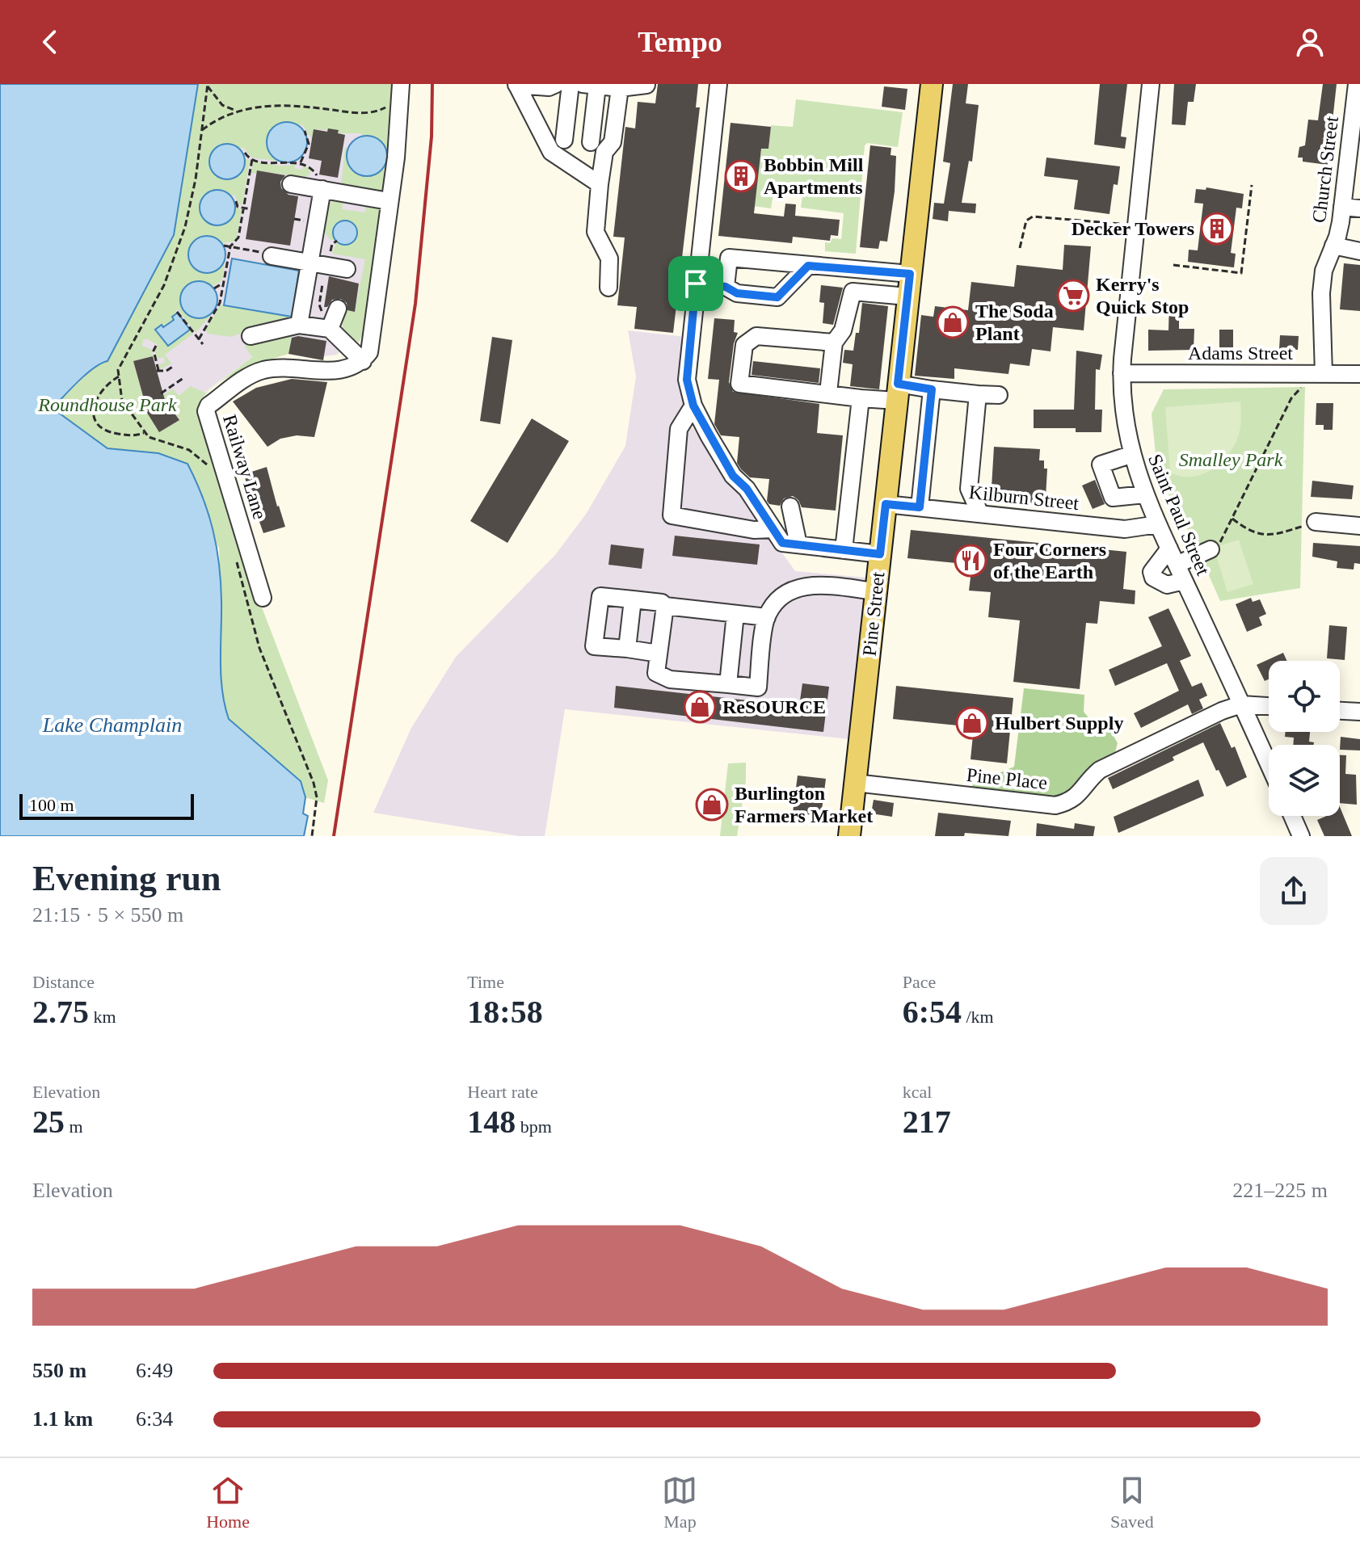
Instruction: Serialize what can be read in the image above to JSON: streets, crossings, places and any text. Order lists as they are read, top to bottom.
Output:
{
  "streets": {
    "main road": ["Pine Street"],
    "street": [
      "Church Street",
      "Adams Street",
      "Railway Lane",
      "Kilburn Street",
      "Saint Paul Street",
      "Pine Place"
    ]
  },
  "crossings": [
    ["Church Street", "Adams Street"],
    ["Adams Street", "Saint Paul Street"],
    ["Kilburn Street", "Saint Paul Street"],
    ["Kilburn Street", "Pine Street"],
    ["Saint Paul Street", "Pine Place"],
    ["Pine Street", "Pine Place"]
  ],
  "water": ["Lake Champlain"],
  "parks": ["Roundhouse Park", "Smalley Park"],
  "places": {
    "building": ["Bobbin Mill Apartments", "Decker Towers"],
    "supermarket": ["Kerry's Quick Stop"],
    "shop": [
      "The Soda Plant",
      "ReSOURCE",
      "Hulbert Supply",
      "Burlington Farmers Market"
    ],
    "restaurant": ["Four Corners of the Earth"]
  },
  "scale_bar": "100 m",
  "page": {
    "header": "Tempo",
    "scale": "100 m",
    "heading": ["Evening run", "21:15 · 5 × 550 m"],
    "stats": [
      ["Distance", "2.75 km"],
      ["Time", "18:58"],
      ["Pace", "6:54 /km"],
      ["Elevation", "25 m"],
      ["Heart rate", "148 bpm"],
      ["kcal", "217"]
    ],
    "chart": ["Elevation", "221–225 m"],
    "list": [
      {
        "name": "550 m",
        "note": "6:49"
      },
      {
        "name": "1.1 km",
        "note": "6:34"
      }
    ],
    "tabs": ["Home", "Map", "Saved"]
  }
}
